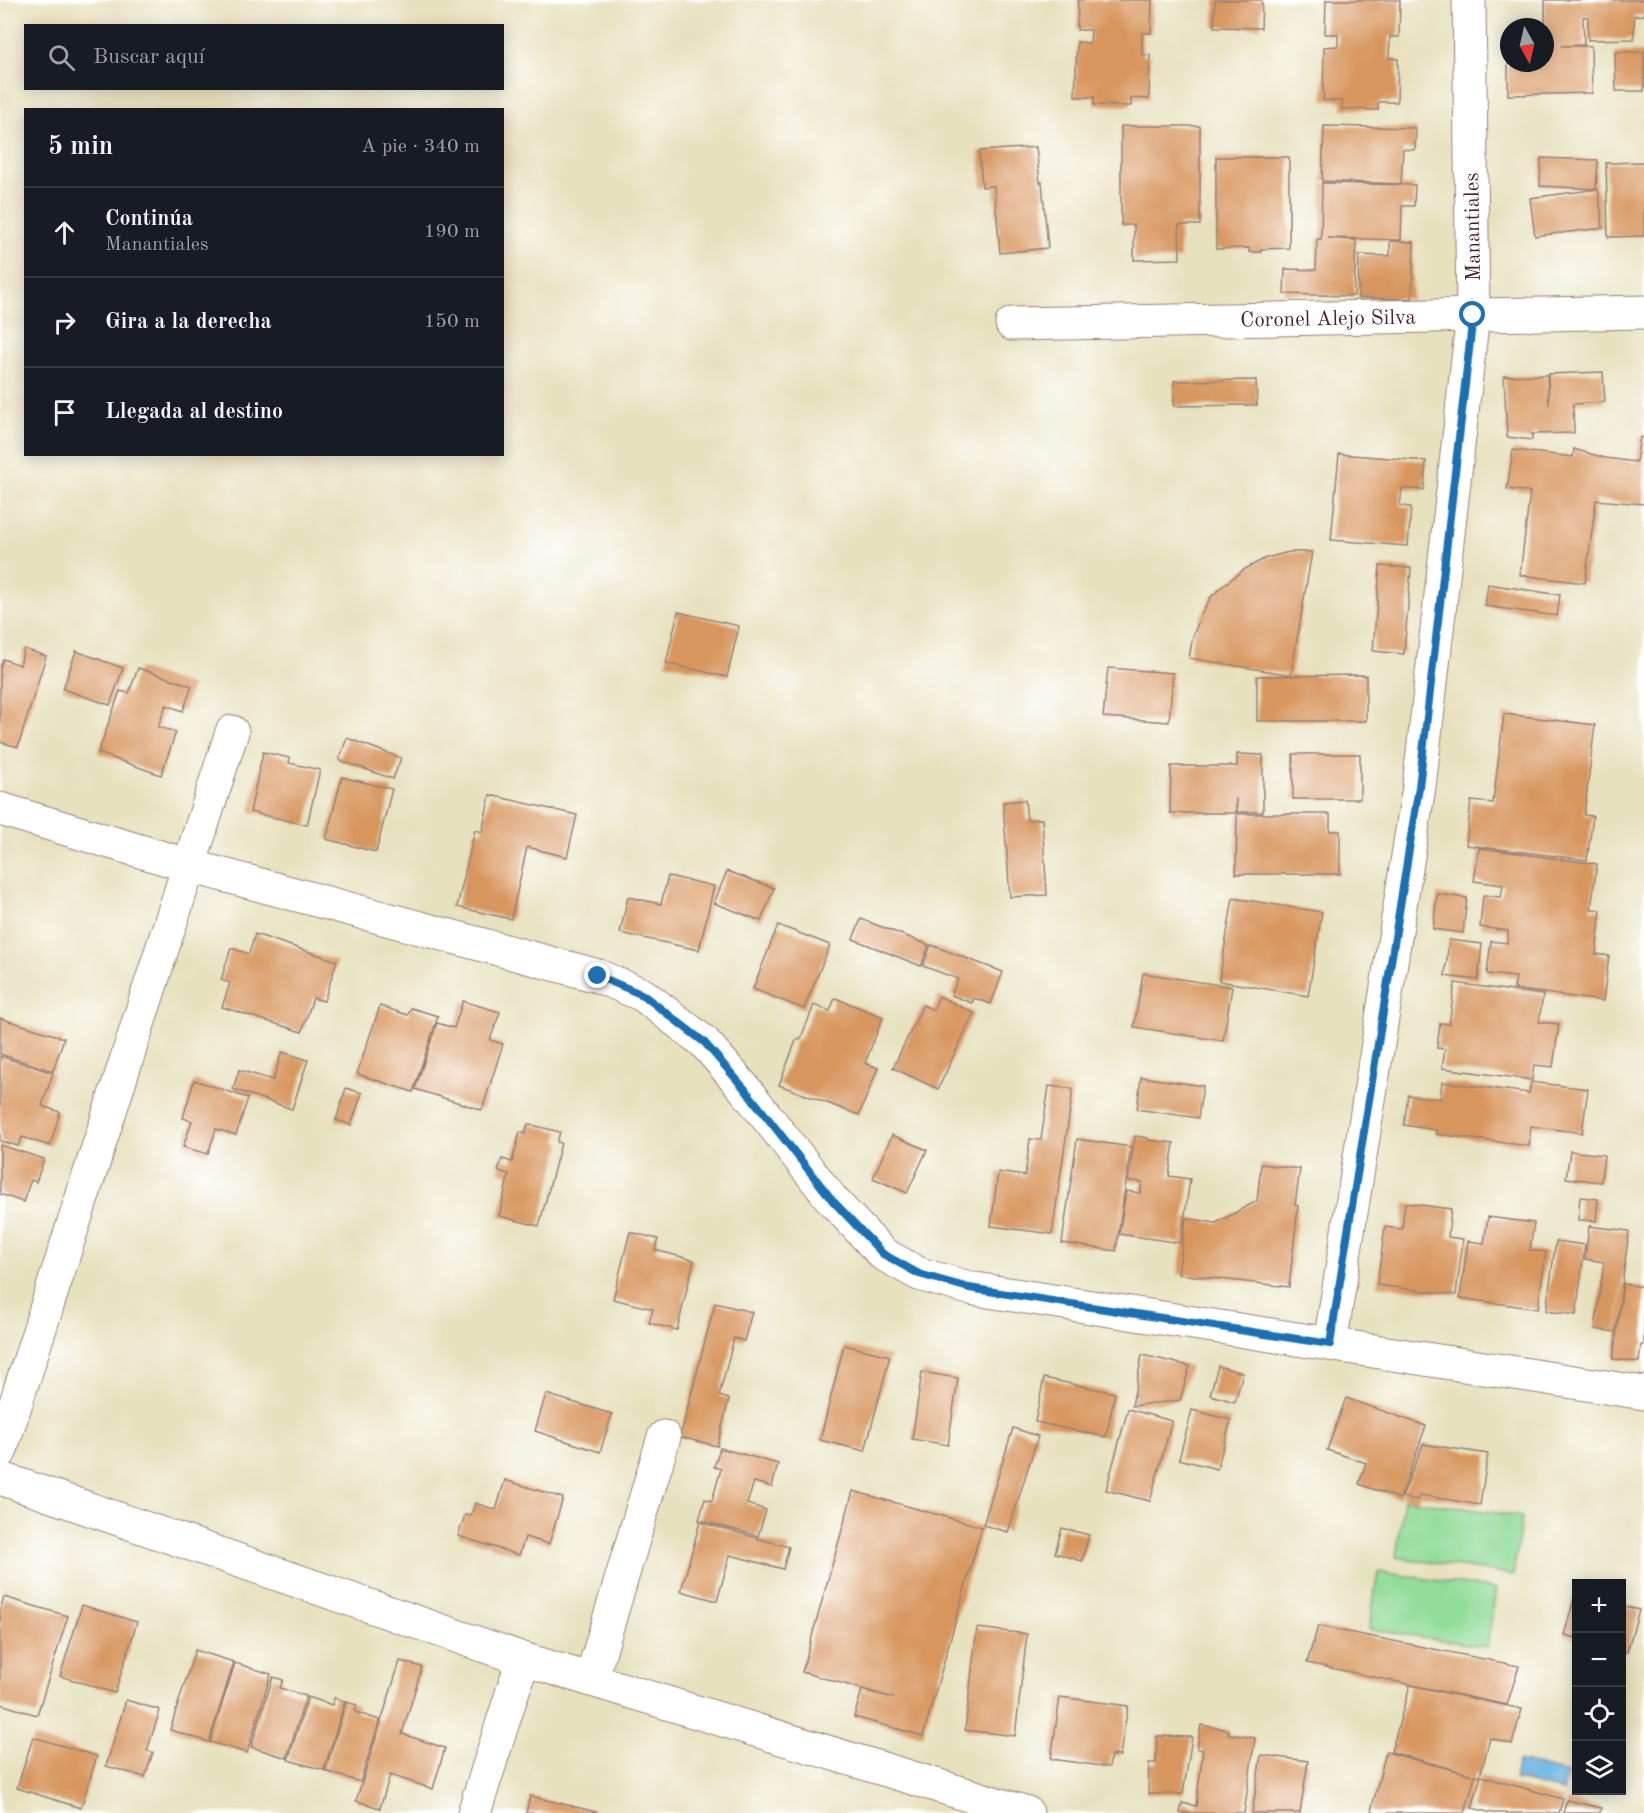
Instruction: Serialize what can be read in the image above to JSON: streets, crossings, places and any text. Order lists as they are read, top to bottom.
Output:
{
  "streets": {
    "street": ["Manantiales", "Coronel Alejo Silva"]
  },
  "crossings": [
    ["Manantiales", "Coronel Alejo Silva"]
  ],
  "north": "bottom",
  "page": {
    "search": "Buscar aquí",
    "heading": ["5 min", "A pie · 340 m"],
    "list": [
      ["Continúa", "Manantiales", "190 m"],
      ["Gira a la derecha", "150 m"],
      "Llegada al destino"
    ],
    "map_buttons": ["+", "−"]
  }
}
